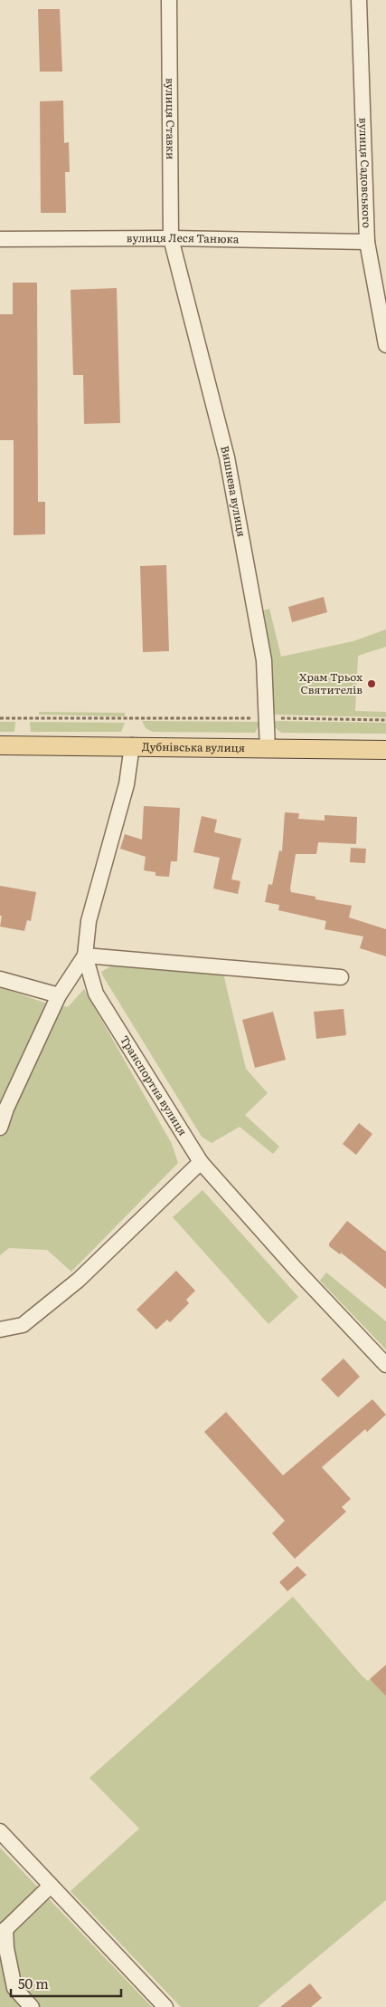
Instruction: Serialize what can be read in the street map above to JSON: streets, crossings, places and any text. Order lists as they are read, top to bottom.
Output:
{
  "streets": {
    "main road": ["Дубнівська вулиця"],
    "street": [
      "вулиця Ставки",
      "вулиця Садовського",
      "вулиця Леся Танюка",
      "Вишнева вулиця",
      "Транспортна вулиця"
    ]
  },
  "crossings": [
    ["вулиця Ставки", "вулиця Леся Танюка"],
    ["вулиця Ставки", "Вишнева вулиця"],
    ["вулиця Садовського", "вулиця Леся Танюка"],
    ["вулиця Леся Танюка", "Вишнева вулиця"],
    ["Вишнева вулиця", "Дубнівська вулиця"],
    ["Дубнівська вулиця", "Транспортна вулиця"]
  ],
  "places": ["Храм Трьох Святителів"],
  "scale_bar": "50 m"
}
